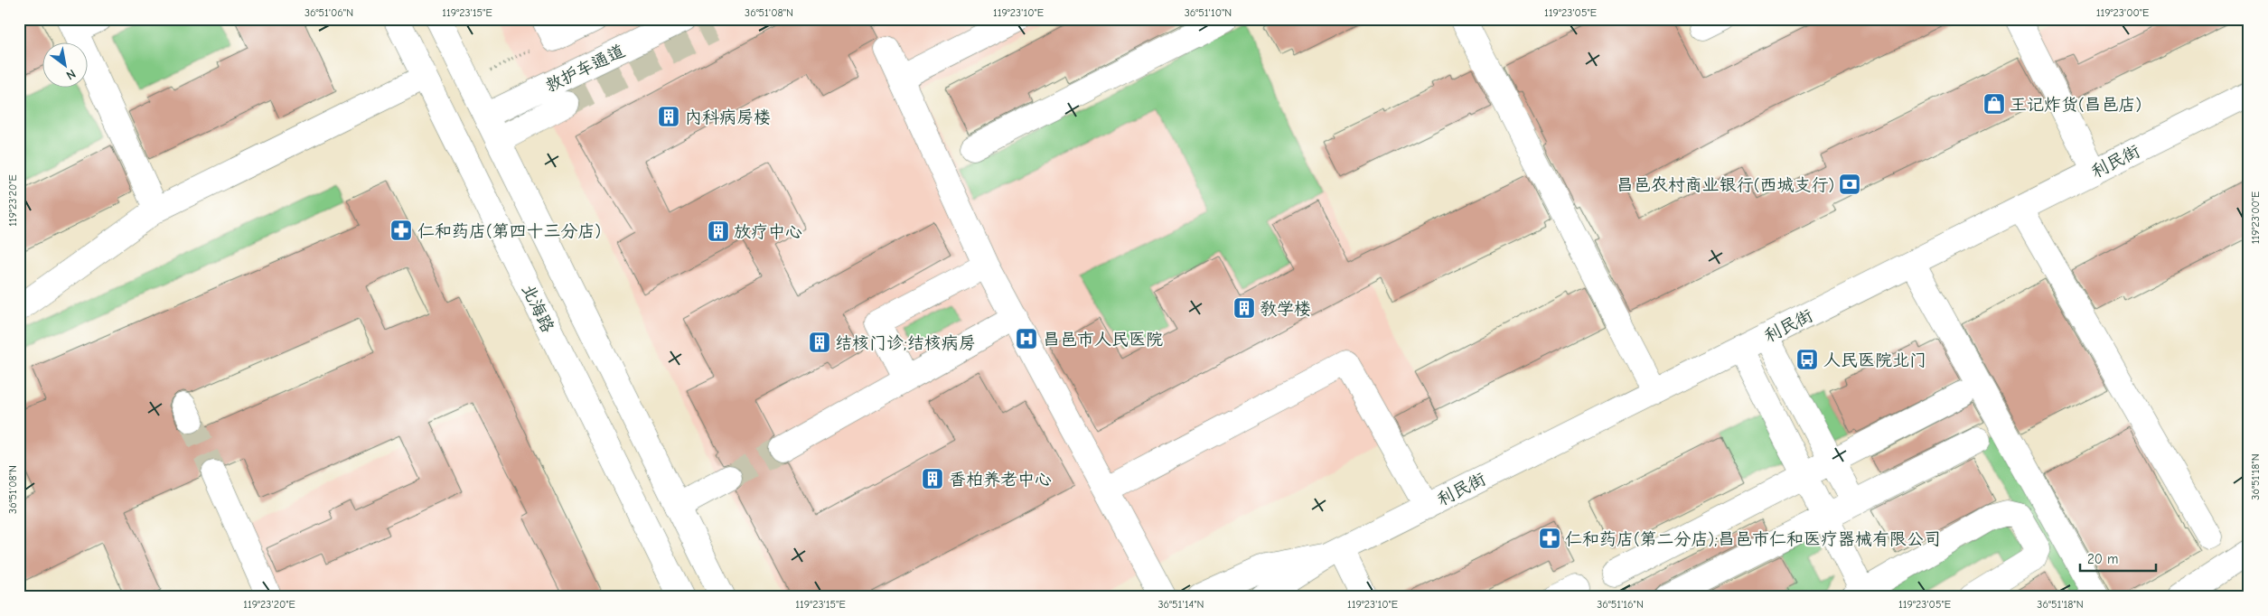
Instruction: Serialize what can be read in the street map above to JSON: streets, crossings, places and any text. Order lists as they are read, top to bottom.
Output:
{
  "streets": {
    "main road": ["救护车通道", "利民街", "北海路"]
  },
  "places": {
    "shop": ["王记炸货(昌邑店)"],
    "building": [
      "内科病房楼",
      "放疗中心",
      "教学楼",
      "结核门诊;结核病房",
      "香柏养老中心"
    ],
    "bank": ["昌邑农村商业银行(西城支行)"],
    "pharmacy": ["仁和药店(第四十三分店)", "仁和药店(第二分店);昌邑市仁和医疗器械有限公司"],
    "hospital": ["昌邑市人民医院"],
    "bus stop": ["人民医院北门"]
  },
  "scale_bar": "20 m",
  "north": "bottom right",
  "coordinates": [
    "36°51'06\"N",
    "119°23'15\"E",
    "36°51'08\"N",
    "119°23'10\"E",
    "36°51'10\"N",
    "119°23'05\"E",
    "119°23'00\"E",
    "119°23'20\"E",
    "36°51'18\"N",
    "36°51'14\"N",
    "36°51'16\"N"
  ]
}
